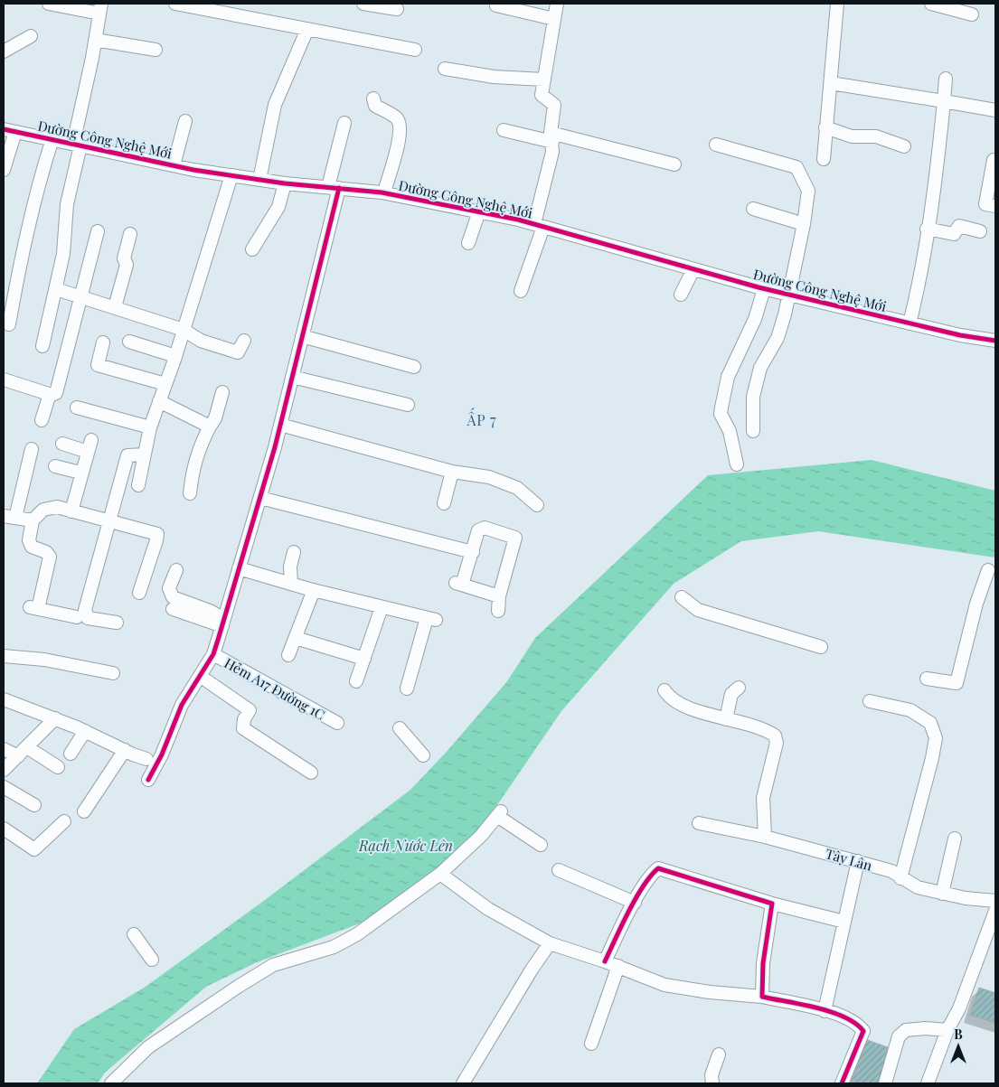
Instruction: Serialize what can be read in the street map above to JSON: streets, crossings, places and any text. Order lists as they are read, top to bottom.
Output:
{
  "streets": {
    "street": ["Đường Công Nghệ Mới", "Hẻm A17 Đường 1C", "Tây Lân"]
  },
  "districts": ["ẤP 7"],
  "water": ["Rạch Nước Lên"],
  "north": "top"
}
